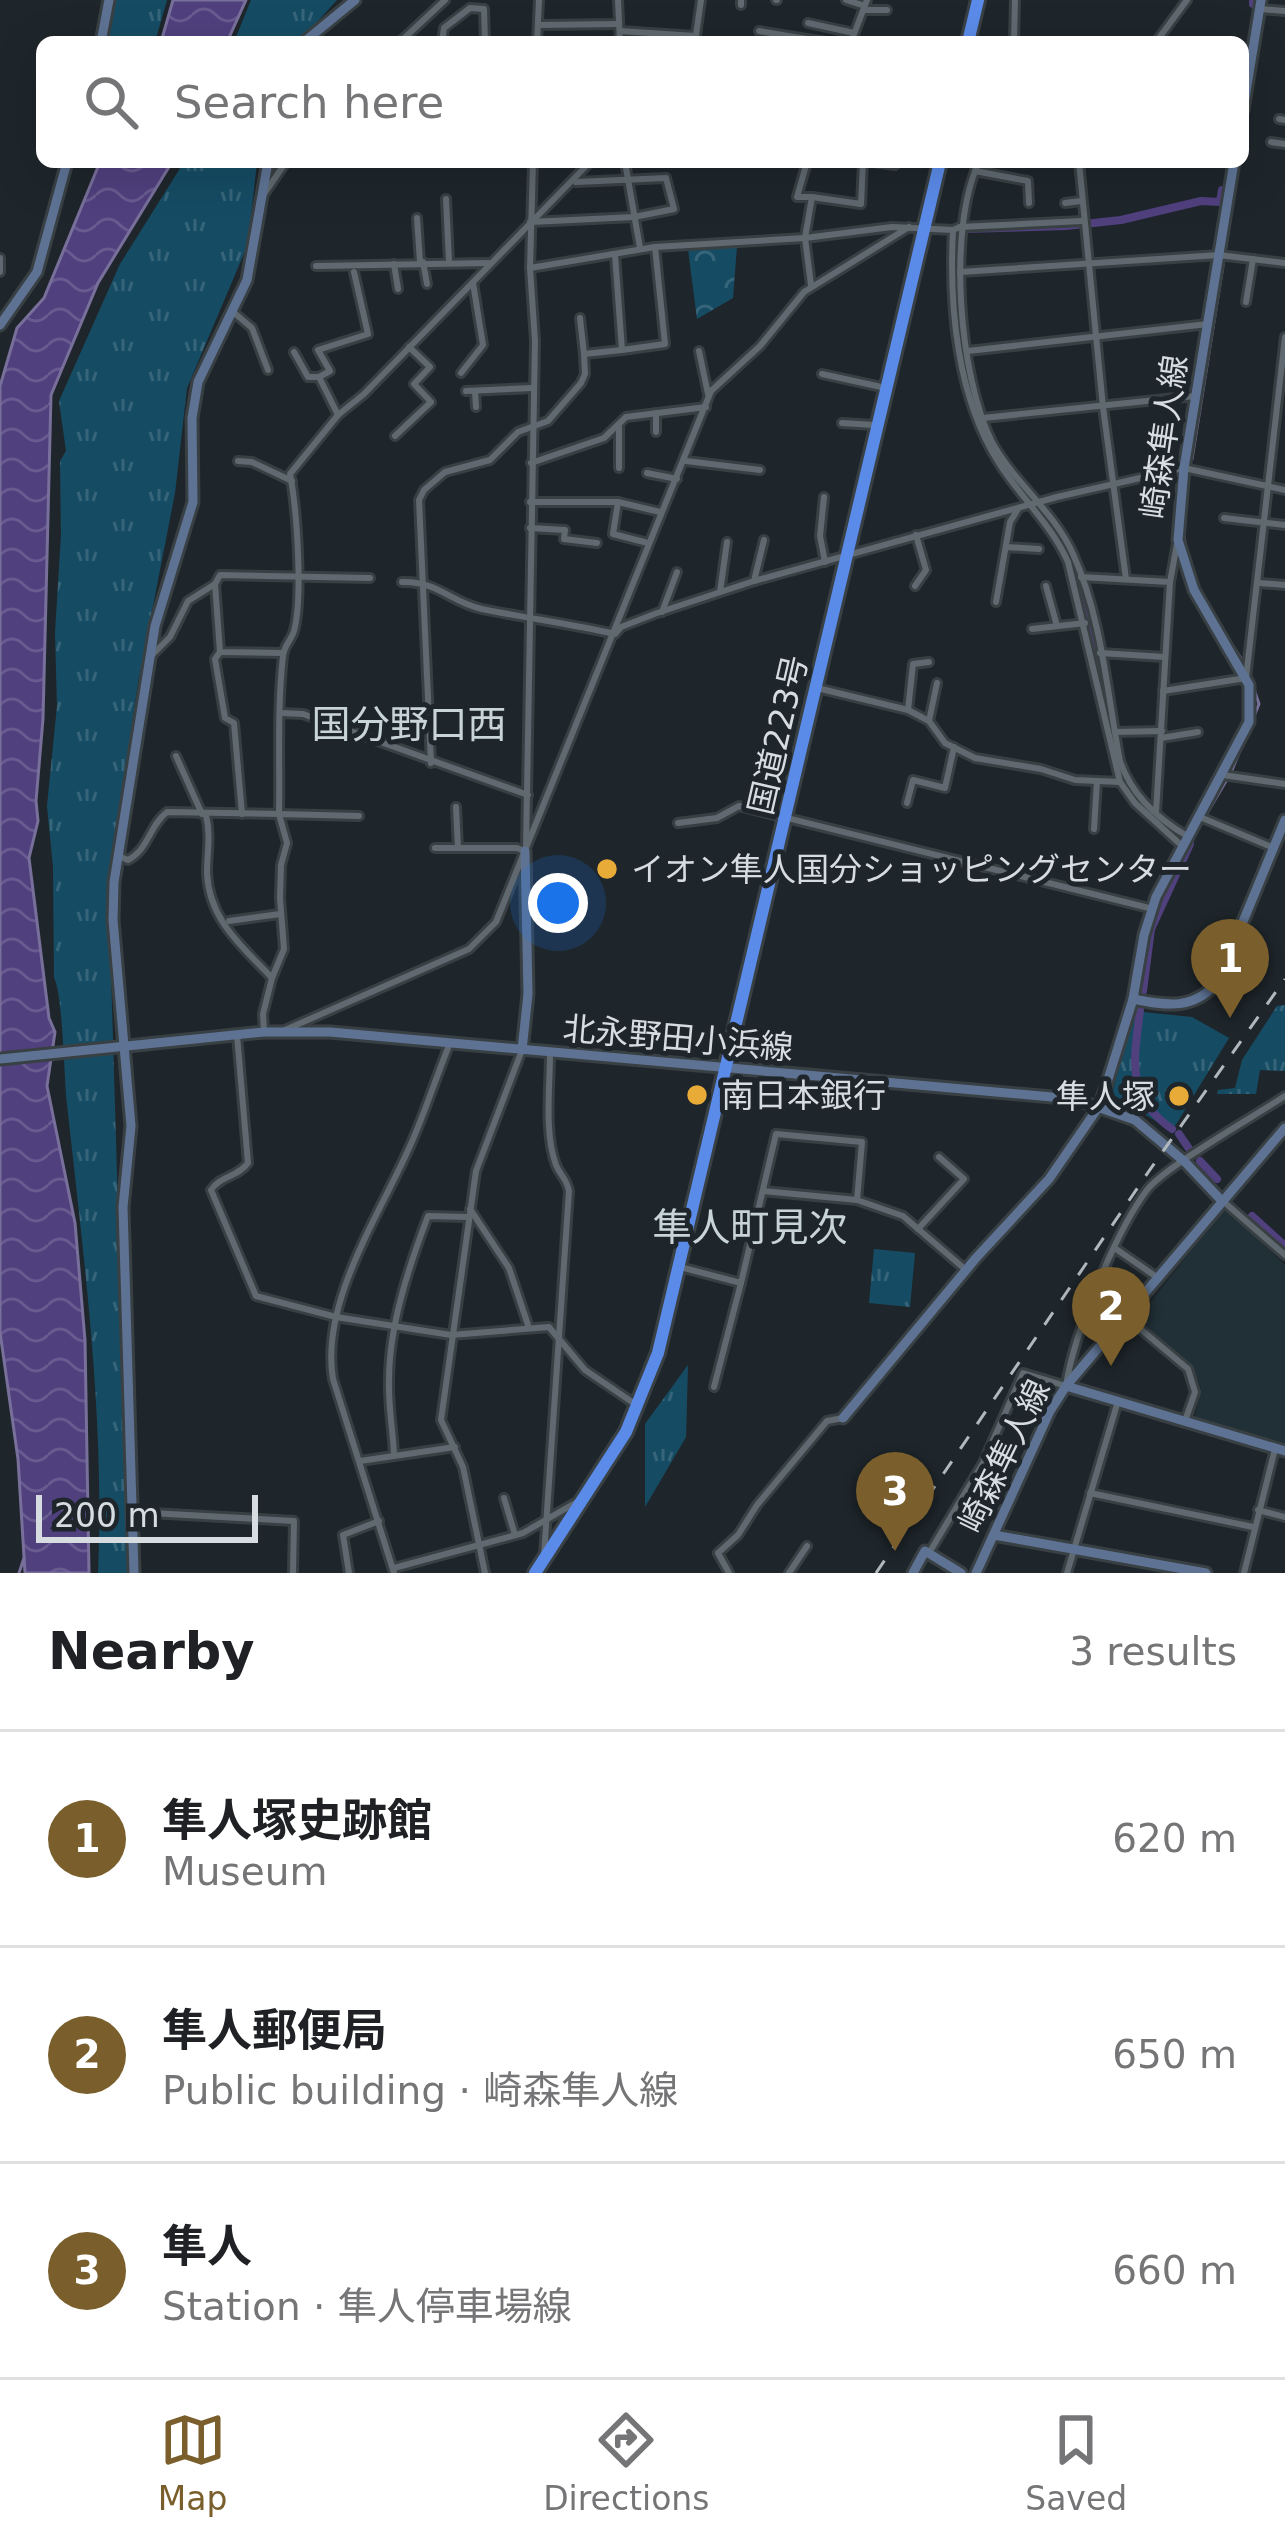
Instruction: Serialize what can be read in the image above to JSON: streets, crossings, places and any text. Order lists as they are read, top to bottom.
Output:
{
  "streets": {
    "highway": ["国道223号"],
    "street": ["崎森隼人線", "北永野田小浜線"]
  },
  "crossings": [
    ["崎森隼人線", "北永野田小浜線"],
    ["国道223号", "北永野田小浜線"]
  ],
  "districts": ["国分野口西", "隼人町見次"],
  "places": ["イオン隼人国分ショッピングセンター", "南日本銀行", "隼人塚"],
  "scale_bar": "200 m",
  "page": {
    "search": "Search here",
    "pins": ["1", "2", "3"],
    "scale": "200 m",
    "heading": ["Nearby", "3 results"],
    "list": [
      {
        "mark": "1",
        "name": "隼人塚史跡館",
        "note": "Museum",
        "value": "620 m"
      },
      {
        "mark": "2",
        "name": "隼人郵便局",
        "note": "Public building · 崎森隼人線",
        "value": "650 m"
      },
      {
        "mark": "3",
        "name": "隼人",
        "note": "Station · 隼人停車場線",
        "value": "660 m"
      }
    ],
    "nav": ["Map", "Directions", "Saved"]
  }
}
